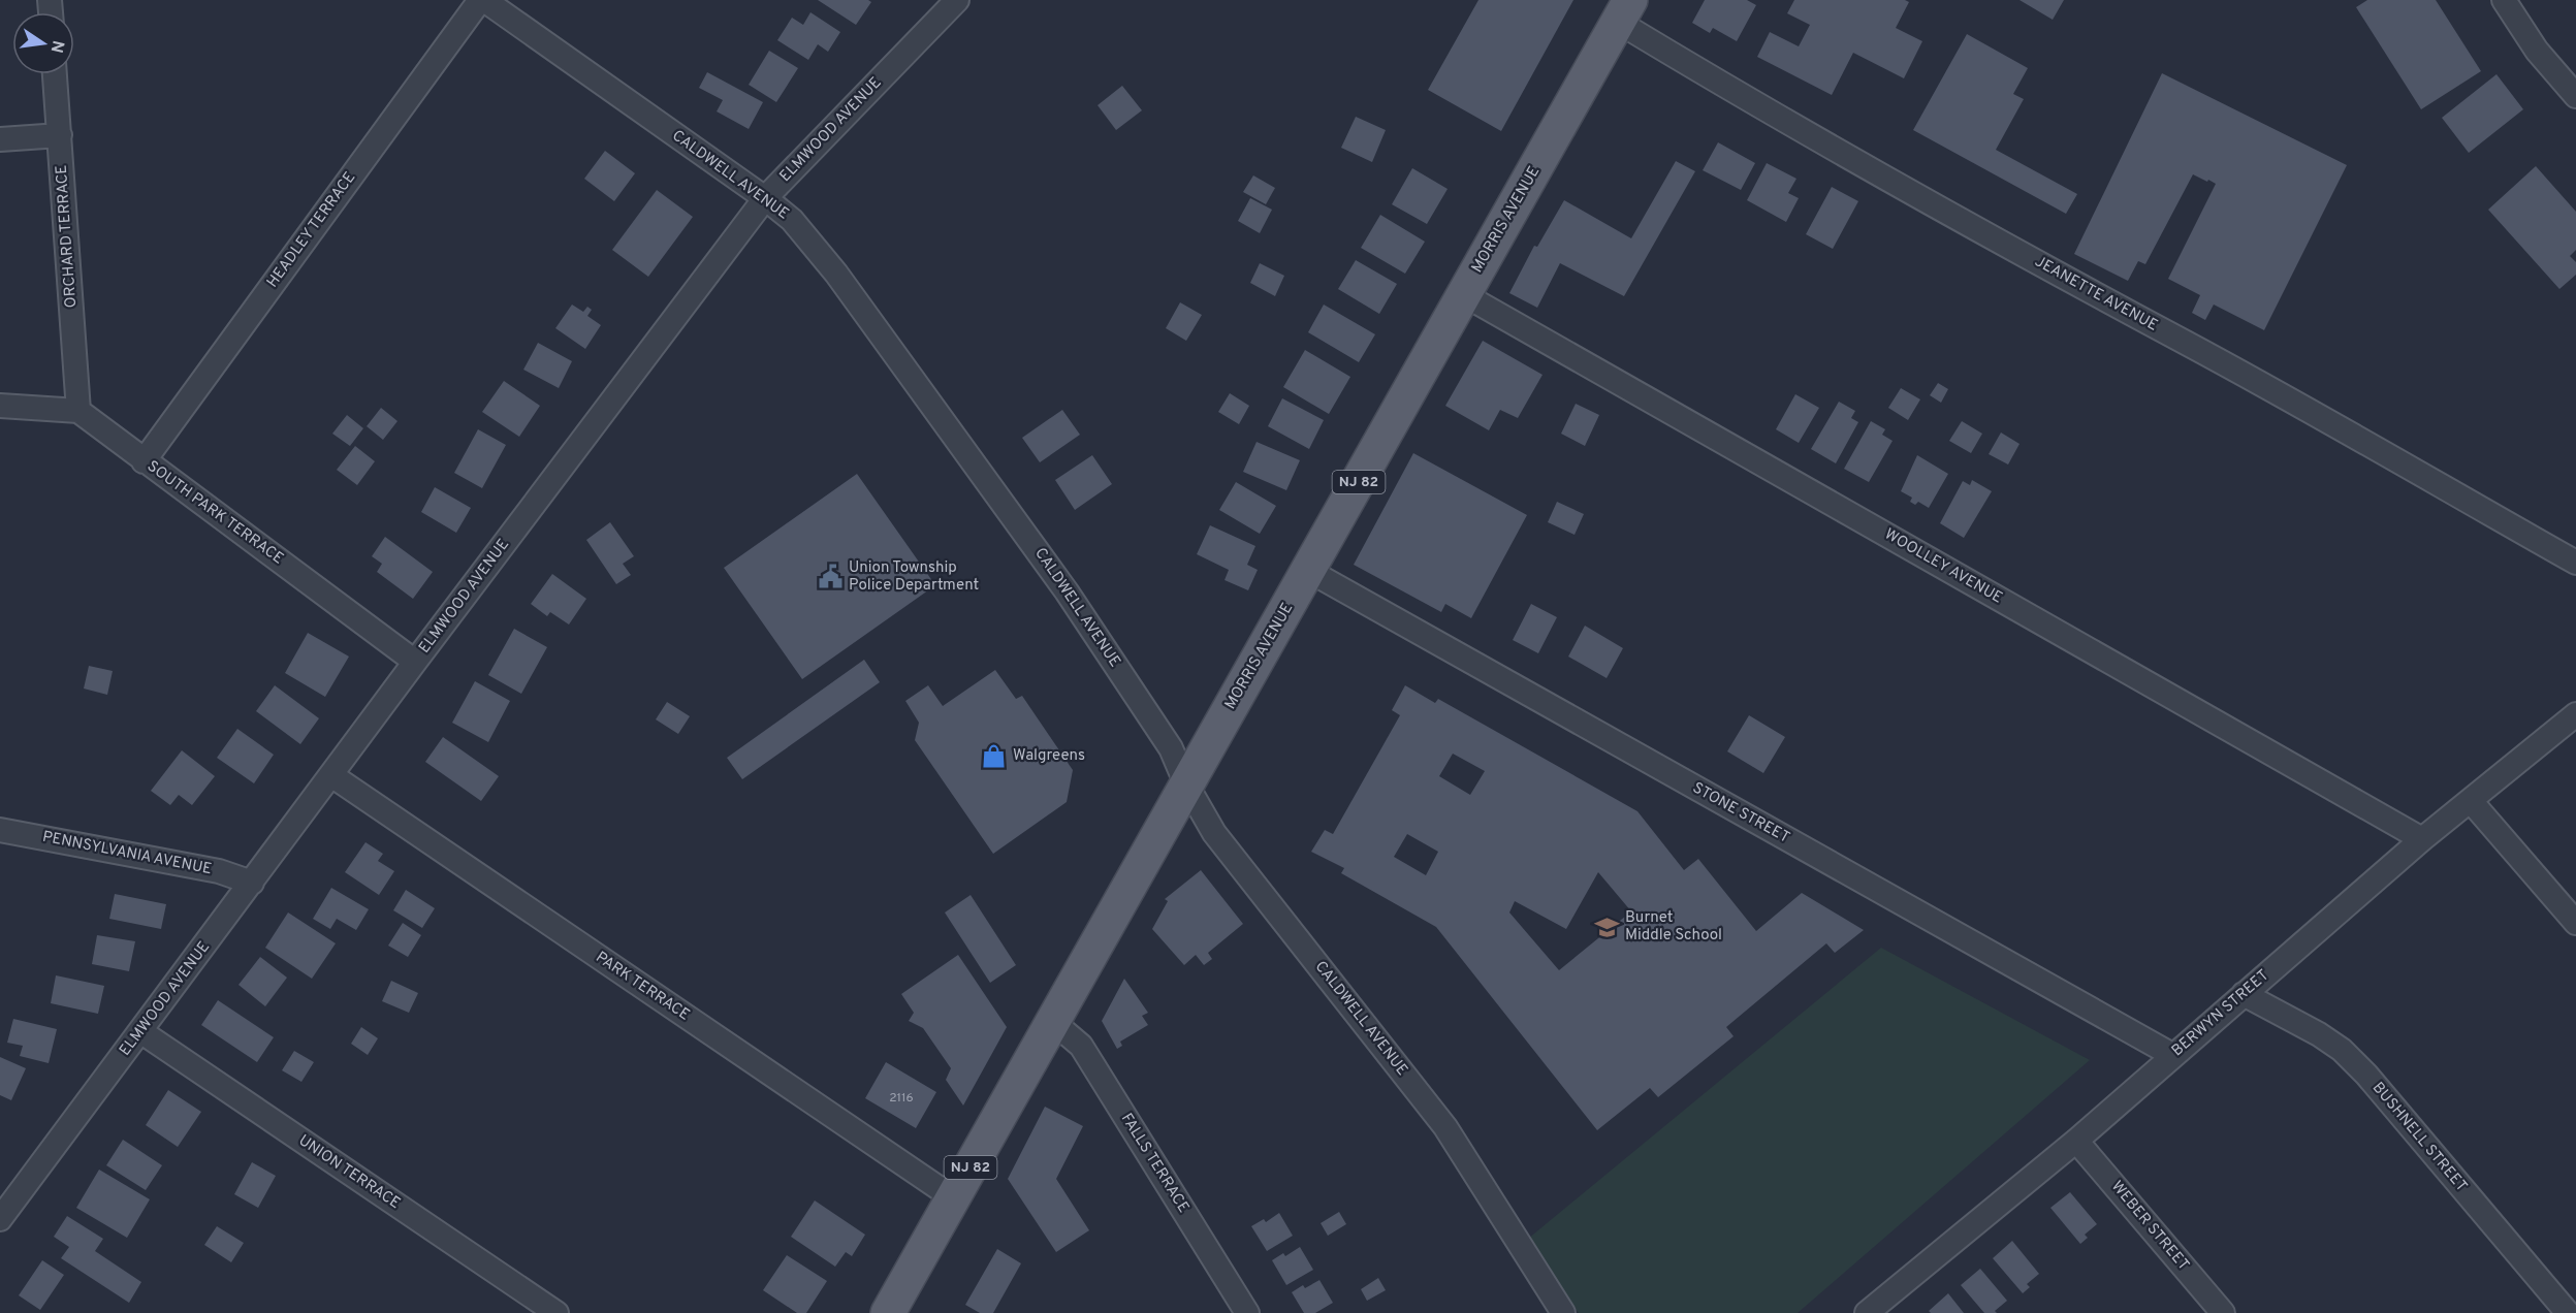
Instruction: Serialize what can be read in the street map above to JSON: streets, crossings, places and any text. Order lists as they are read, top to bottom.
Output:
{
  "streets": {
    "main road": ["MORRIS AVENUE", "NJ 82"],
    "street": [
      "ELMWOOD AVENUE",
      "CALDWELL AVENUE",
      "HEADLEY TERRACE",
      "ORCHARD TERRACE",
      "JEANETTE AVENUE",
      "SOUTH PARK TERRACE",
      "WOOLLEY AVENUE",
      "STONE STREET",
      "PENNSYLVANIA AVENUE",
      "PARK TERRACE",
      "BERWYN STREET",
      "BUSHNELL STREET",
      "FALLS TERRACE",
      "UNION TERRACE",
      "WEBER STREET"
    ]
  },
  "crossings": [
    ["ELMWOOD AVENUE", "CALDWELL AVENUE"],
    ["ELMWOOD AVENUE", "SOUTH PARK TERRACE"],
    ["ELMWOOD AVENUE", "PENNSYLVANIA AVENUE"],
    ["ELMWOOD AVENUE", "PARK TERRACE"],
    ["ELMWOOD AVENUE", "UNION TERRACE"],
    ["CALDWELL AVENUE", "MORRIS AVENUE"],
    ["CALDWELL AVENUE", "HEADLEY TERRACE"],
    ["MORRIS AVENUE", "JEANETTE AVENUE"],
    ["MORRIS AVENUE", "WOOLLEY AVENUE"],
    ["MORRIS AVENUE", "STONE STREET"],
    ["MORRIS AVENUE", "PARK TERRACE"],
    ["MORRIS AVENUE", "FALLS TERRACE"],
    ["HEADLEY TERRACE", "SOUTH PARK TERRACE"],
    ["ORCHARD TERRACE", "SOUTH PARK TERRACE"],
    ["WOOLLEY AVENUE", "BERWYN STREET"],
    ["STONE STREET", "BERWYN STREET"],
    ["BERWYN STREET", "BUSHNELL STREET"],
    ["BERWYN STREET", "WEBER STREET"]
  ],
  "places": {
    "public building": ["Union Township Police Department"],
    "shop": ["Walgreens"],
    "school or university": ["Burnet Middle School"]
  },
  "house_numbers": ["2116"],
  "north": "right"
}
